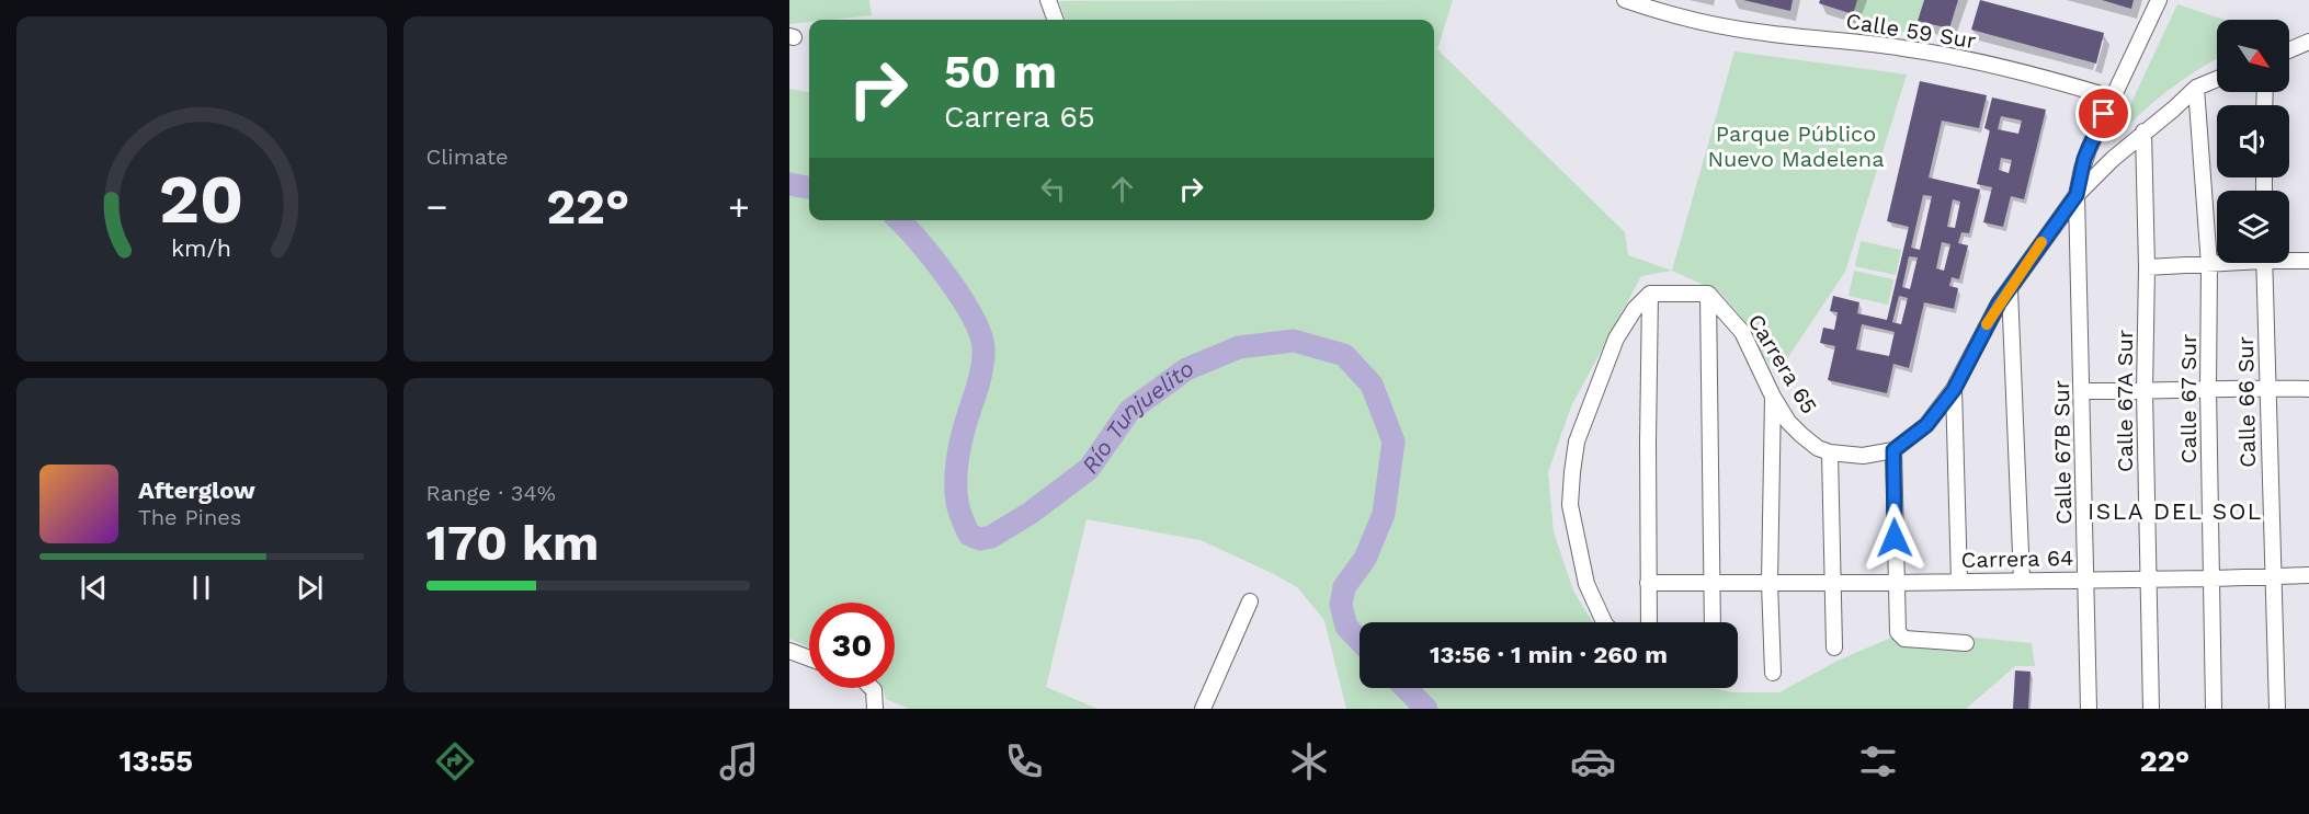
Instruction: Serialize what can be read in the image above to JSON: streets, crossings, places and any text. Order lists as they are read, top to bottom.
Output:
{
  "streets": {
    "street": [
      "Calle 59 Sur",
      "Carrera 65",
      "Calle 67 Sur",
      "Calle 67A Sur",
      "Calle 66 Sur",
      "Calle 67B Sur",
      "Carrera 64"
    ]
  },
  "crossings": [
    ["Calle 67 Sur", "Carrera 64"],
    ["Calle 67A Sur", "Carrera 64"],
    ["Calle 66 Sur", "Carrera 64"],
    ["Calle 67B Sur", "Carrera 64"]
  ],
  "districts": ["ISLA DEL SOL"],
  "water": ["Río Tunjuelito"],
  "parks": ["Parque Público Nuevo Madelena"],
  "north": "bottom right",
  "page": {
    "tile": [
      "Climate",
      ["Range · 34%", "170 km"]
    ],
    "turn": ["50 m", "Carrera 65"],
    "heat": ["−", "22°", "+"],
    "song": ["Afterglow", "The Pines"],
    "limit": "30",
    "trip": "13:56 · 1 min · 260 m",
    "tabs": ["13:55", "22°"],
    "gauge": ["20", "km/h"]
  }
}
